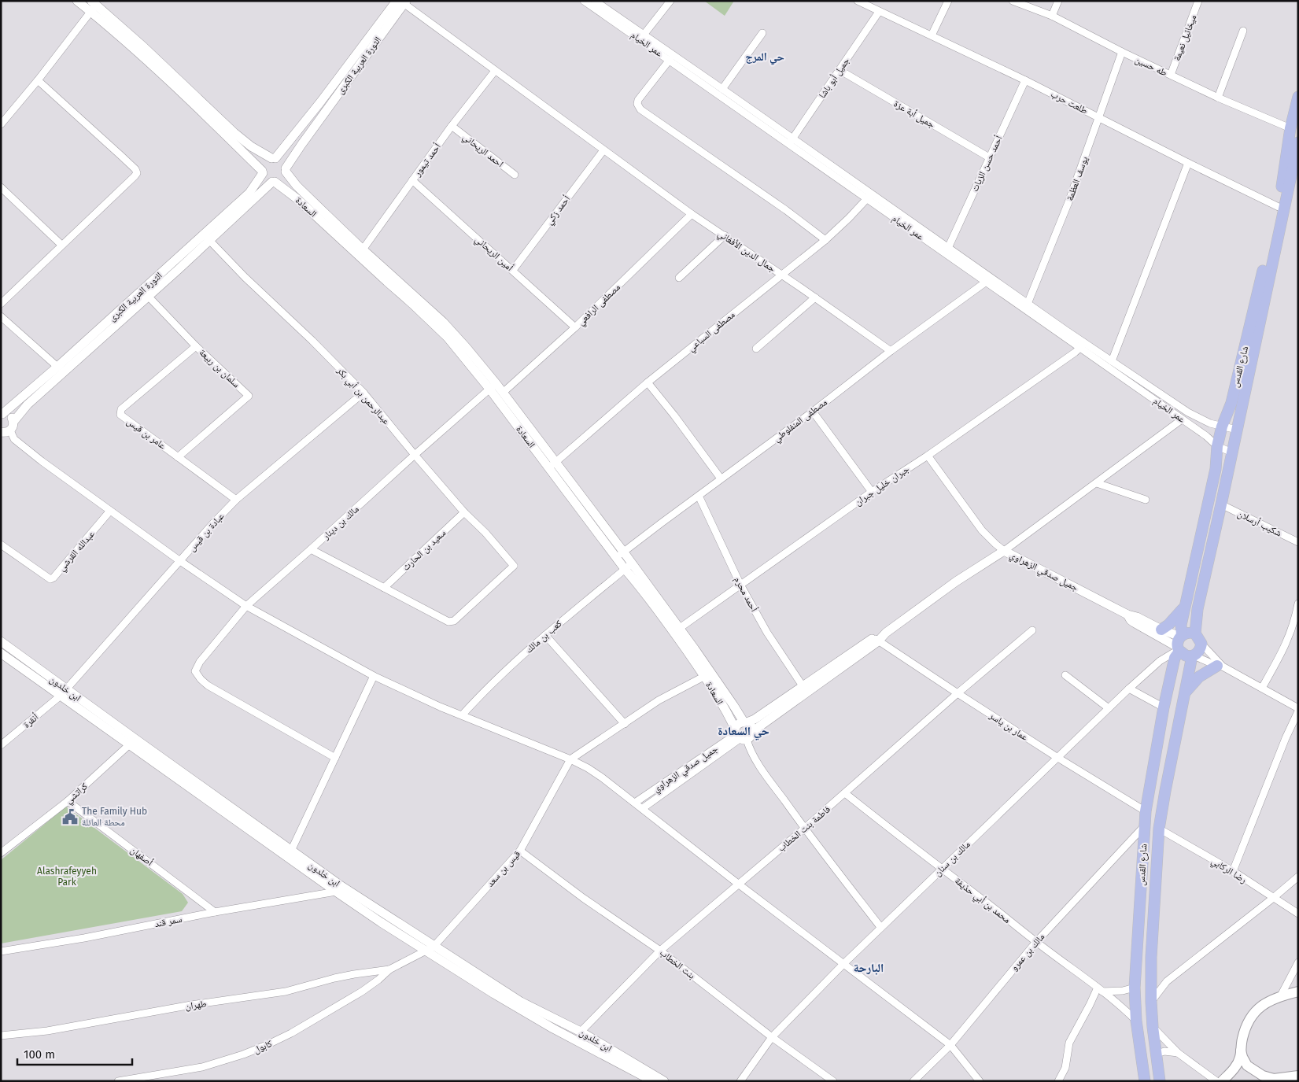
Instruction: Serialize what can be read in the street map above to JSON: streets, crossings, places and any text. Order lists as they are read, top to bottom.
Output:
{
  "streets": {
    "main road": ["شارع القدس"],
    "street": [
      "ميخائيل نعيمة",
      "عمر الخيام",
      "الثورة العربية الكبرى",
      "طه حسين",
      "جميل أبو باشا",
      "طلعت حرب",
      "جميل أبة عزة",
      "احمد الريحاني",
      "أحمد تيمور",
      "أحمد حسن الزيات",
      "يوسف العظمة",
      "السعادة",
      "أحمد زكي",
      "جمال الدين الأفغاني",
      "أمين الريحاني",
      "مصطفى الرافعي",
      "مصطفى السباعي",
      "سلمان بن ربيعة",
      "عبدالرحمن بن أبي بكر",
      "مصطفى المنفلوطي",
      "عامر بن قيس",
      "جبران خليل جبران",
      "مالك بن دينار",
      "شكيب أرسلان",
      "عبادة بن قيس",
      "سعيد بن الحارث",
      "عبدالله القرشي",
      "جميل صدقي الزهراوي",
      "أحمد محرم",
      "كعب بن مالك",
      "ابن خلدون",
      "أنقرة",
      "عمار بن ياسر",
      "كراتشي",
      "فاطمة بنت الخطاب",
      "أصفهان",
      "مالك بن سنان",
      "قيس بن سعد",
      "رضا الركابي",
      "محمد بن أبي حذيفة",
      "سمر قند",
      "مالك بن عمرو",
      "بنت الخطاب",
      "طهران",
      "كابول"
    ]
  },
  "crossings": [
    ["ميخائيل نعيمة", "طه حسين"],
    ["عمر الخيام", "جميل أبو باشا"],
    ["عمر الخيام", "أحمد حسن الزيات"],
    ["عمر الخيام", "يوسف العظمة"],
    ["عمر الخيام", "مصطفى السباعي"],
    ["عمر الخيام", "شارع القدس"],
    ["عمر الخيام", "مصطفى المنفلوطي"],
    ["عمر الخيام", "جبران خليل جبران"],
    ["الثورة العربية الكبرى", "السعادة"],
    ["الثورة العربية الكبرى", "جمال الدين الأفغاني"],
    ["الثورة العربية الكبرى", "سلمان بن ربيعة"],
    ["الثورة العربية الكبرى", "عبدالرحمن بن أبي بكر"],
    ["طه حسين", "يوسف العظمة"],
    ["طه حسين", "شارع القدس"],
    ["جميل أبو باشا", "طلعت حرب"],
    ["جميل أبو باشا", "جميل أبة عزة"],
    ["طلعت حرب", "أحمد حسن الزيات"],
    ["طلعت حرب", "يوسف العظمة"],
    ["طلعت حرب", "شارع القدس"],
    ["جميل أبة عزة", "أحمد حسن الزيات"],
    ["احمد الريحاني", "أحمد تيمور"],
    ["أحمد تيمور", "السعادة"],
    ["أحمد تيمور", "جمال الدين الأفغاني"],
    ["أحمد تيمور", "أمين الريحاني"],
    ["السعادة", "مصطفى الرافعي"],
    ["السعادة", "مصطفى السباعي"],
    ["السعادة", "مصطفى المنفلوطي"],
    ["السعادة", "جبران خليل جبران"],
    ["السعادة", "مالك بن دينار"],
    ["السعادة", "جميل صدقي الزهراوي"],
    ["السعادة", "كعب بن مالك"],
    ["السعادة", "فاطمة بنت الخطاب"],
    ["السعادة", "مالك بن سنان"],
    ["أحمد زكي", "جمال الدين الأفغاني"],
    ["أحمد زكي", "أمين الريحاني"],
    ["جمال الدين الأفغاني", "مصطفى الرافعي"],
    ["جمال الدين الأفغاني", "مصطفى السباعي"],
    ["جمال الدين الأفغاني", "مصطفى المنفلوطي"],
    ["أمين الريحاني", "مصطفى الرافعي"],
    ["شارع القدس", "عمار بن ياسر"],
    ["شارع القدس", "مالك بن سنان"],
    ["شارع القدس", "محمد بن أبي حذيفة"],
    ["شارع القدس", "مالك بن عمرو"],
    ["سلمان بن ربيعة", "عامر بن قيس"],
    ["عبدالرحمن بن أبي بكر", "مالك بن دينار"],
    ["عبدالرحمن بن أبي بكر", "عبادة بن قيس"],
    ["عبدالرحمن بن أبي بكر", "سعيد بن الحارث"],
    ["مصطفى المنفلوطي", "أحمد محرم"],
    ["عامر بن قيس", "عبادة بن قيس"],
    ["جبران خليل جبران", "أحمد محرم"],
    ["عبادة بن قيس", "ابن خلدون"],
    ["عبادة بن قيس", "أنقرة"],
    ["جميل صدقي الزهراوي", "أحمد محرم"],
    ["جميل صدقي الزهراوي", "عمار بن ياسر"],
    ["ابن خلدون", "أنقرة"],
    ["ابن خلدون", "كراتشي"],
    ["ابن خلدون", "فاطمة بنت الخطاب"],
    ["ابن خلدون", "قيس بن سعد"],
    ["ابن خلدون", "سمر قند"],
    ["عمار بن ياسر", "فاطمة بنت الخطاب"],
    ["عمار بن ياسر", "مالك بن سنان"],
    ["كراتشي", "أصفهان"],
    ["فاطمة بنت الخطاب", "محمد بن أبي حذيفة"],
    ["فاطمة بنت الخطاب", "بنت الخطاب"],
    ["أصفهان", "سمر قند"],
    ["مالك بن سنان", "محمد بن أبي حذيفة"],
    ["مالك بن سنان", "بنت الخطاب"],
    ["قيس بن سعد", "بنت الخطاب"],
    ["محمد بن أبي حذيفة", "مالك بن عمرو"],
    ["طهران", "كابول"]
  ],
  "districts": ["حي المرج", "حي السعادة", "البارحة"],
  "parks": ["Alashrafeyyeh Park"],
  "places": {
    "public building": ["The Family Hub محطة العائلة"]
  },
  "scale_bar": "100 m"
}
